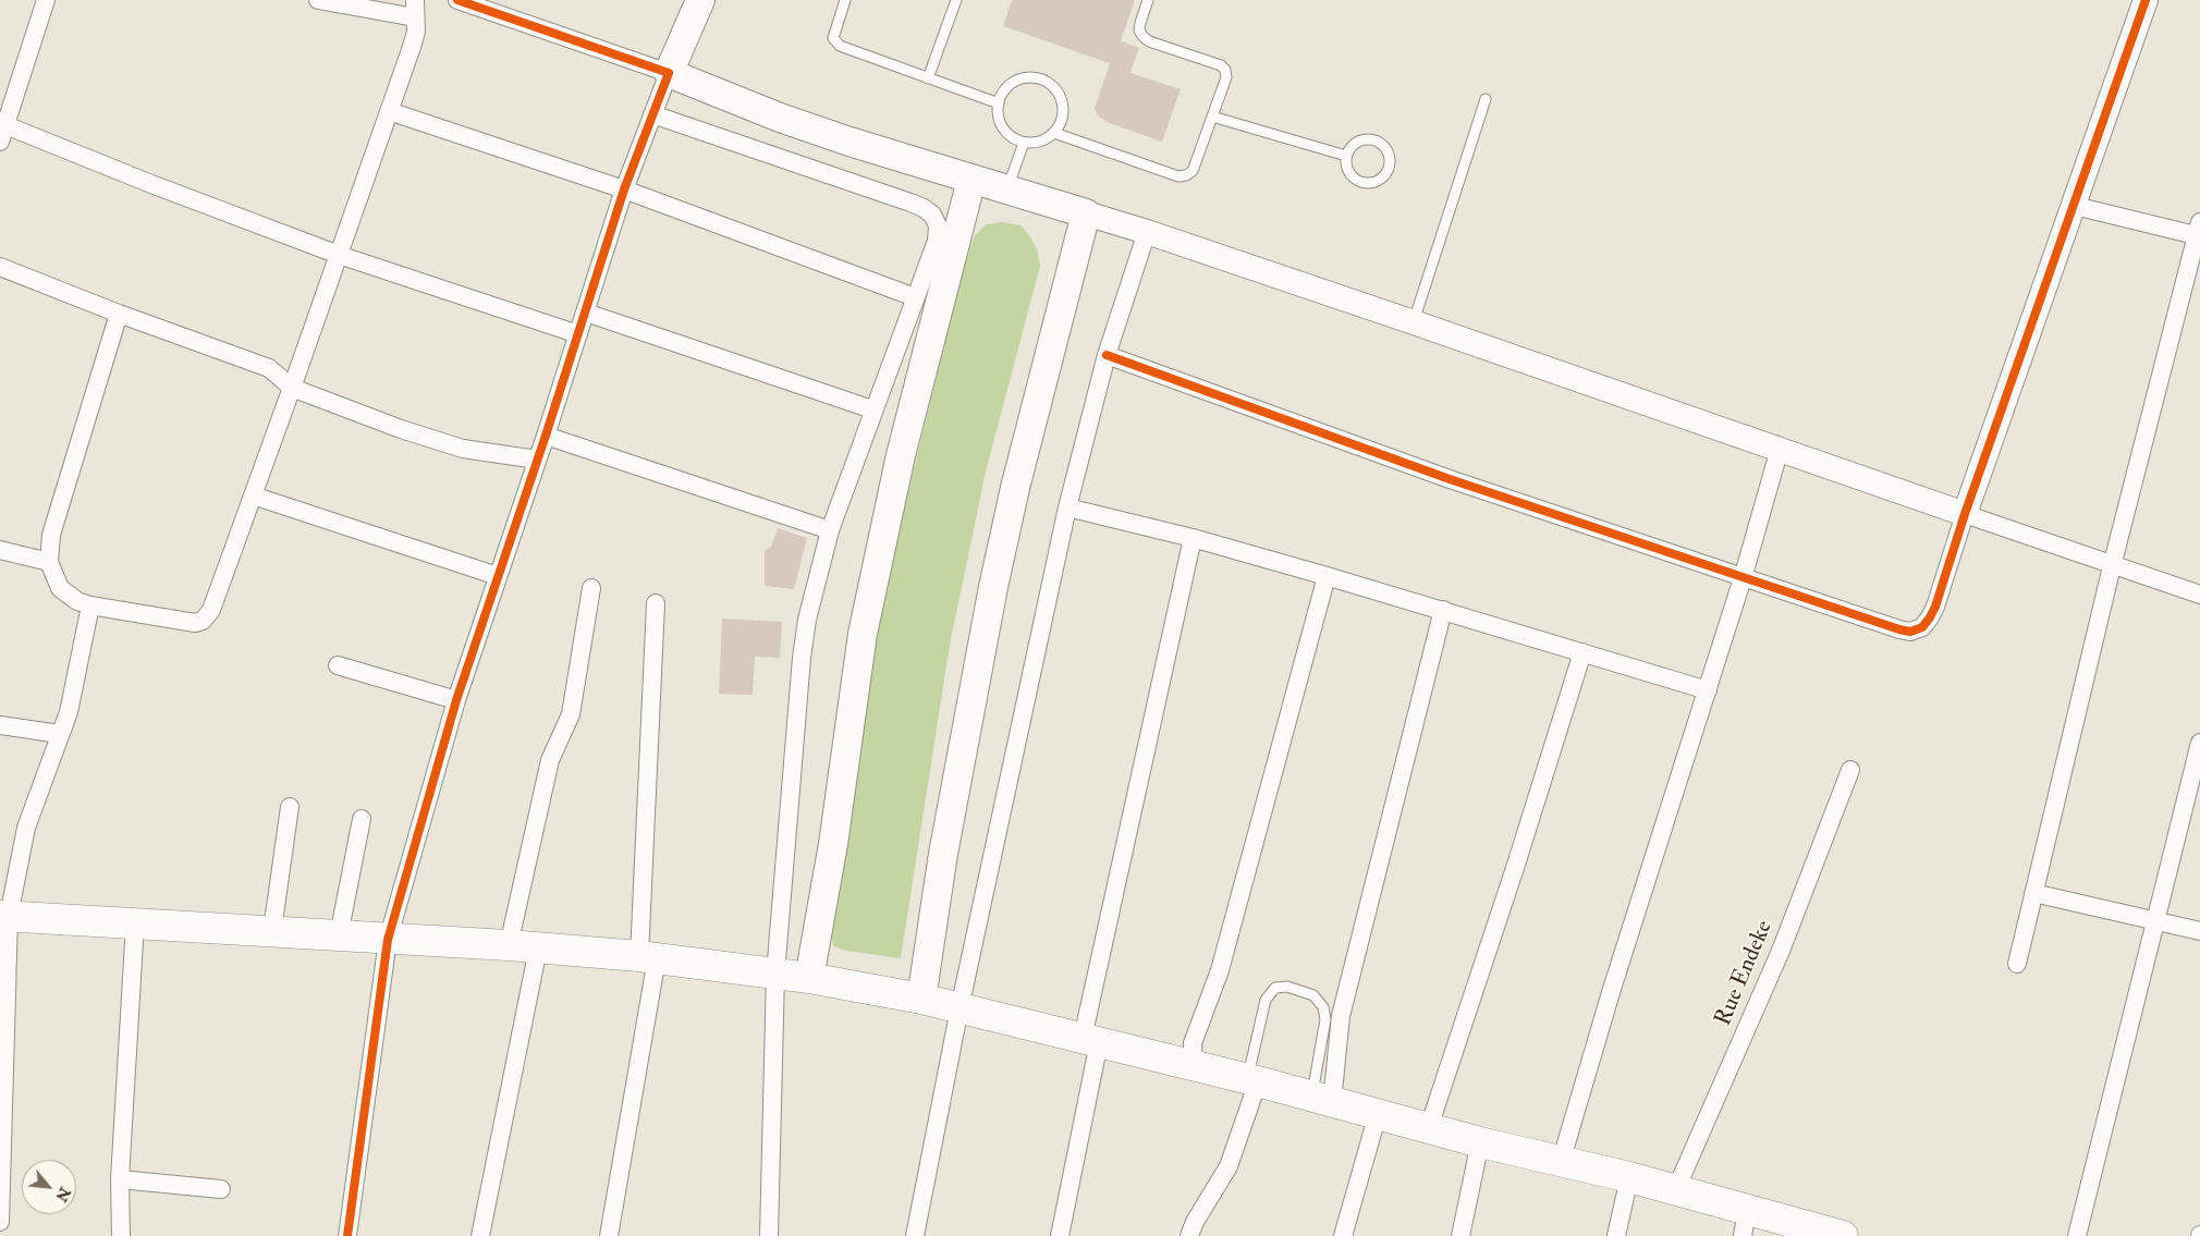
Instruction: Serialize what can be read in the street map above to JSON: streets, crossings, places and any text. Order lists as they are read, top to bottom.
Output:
{
  "streets": {
    "street": ["Rue Endeke"]
  },
  "north": "bottom right"
}
